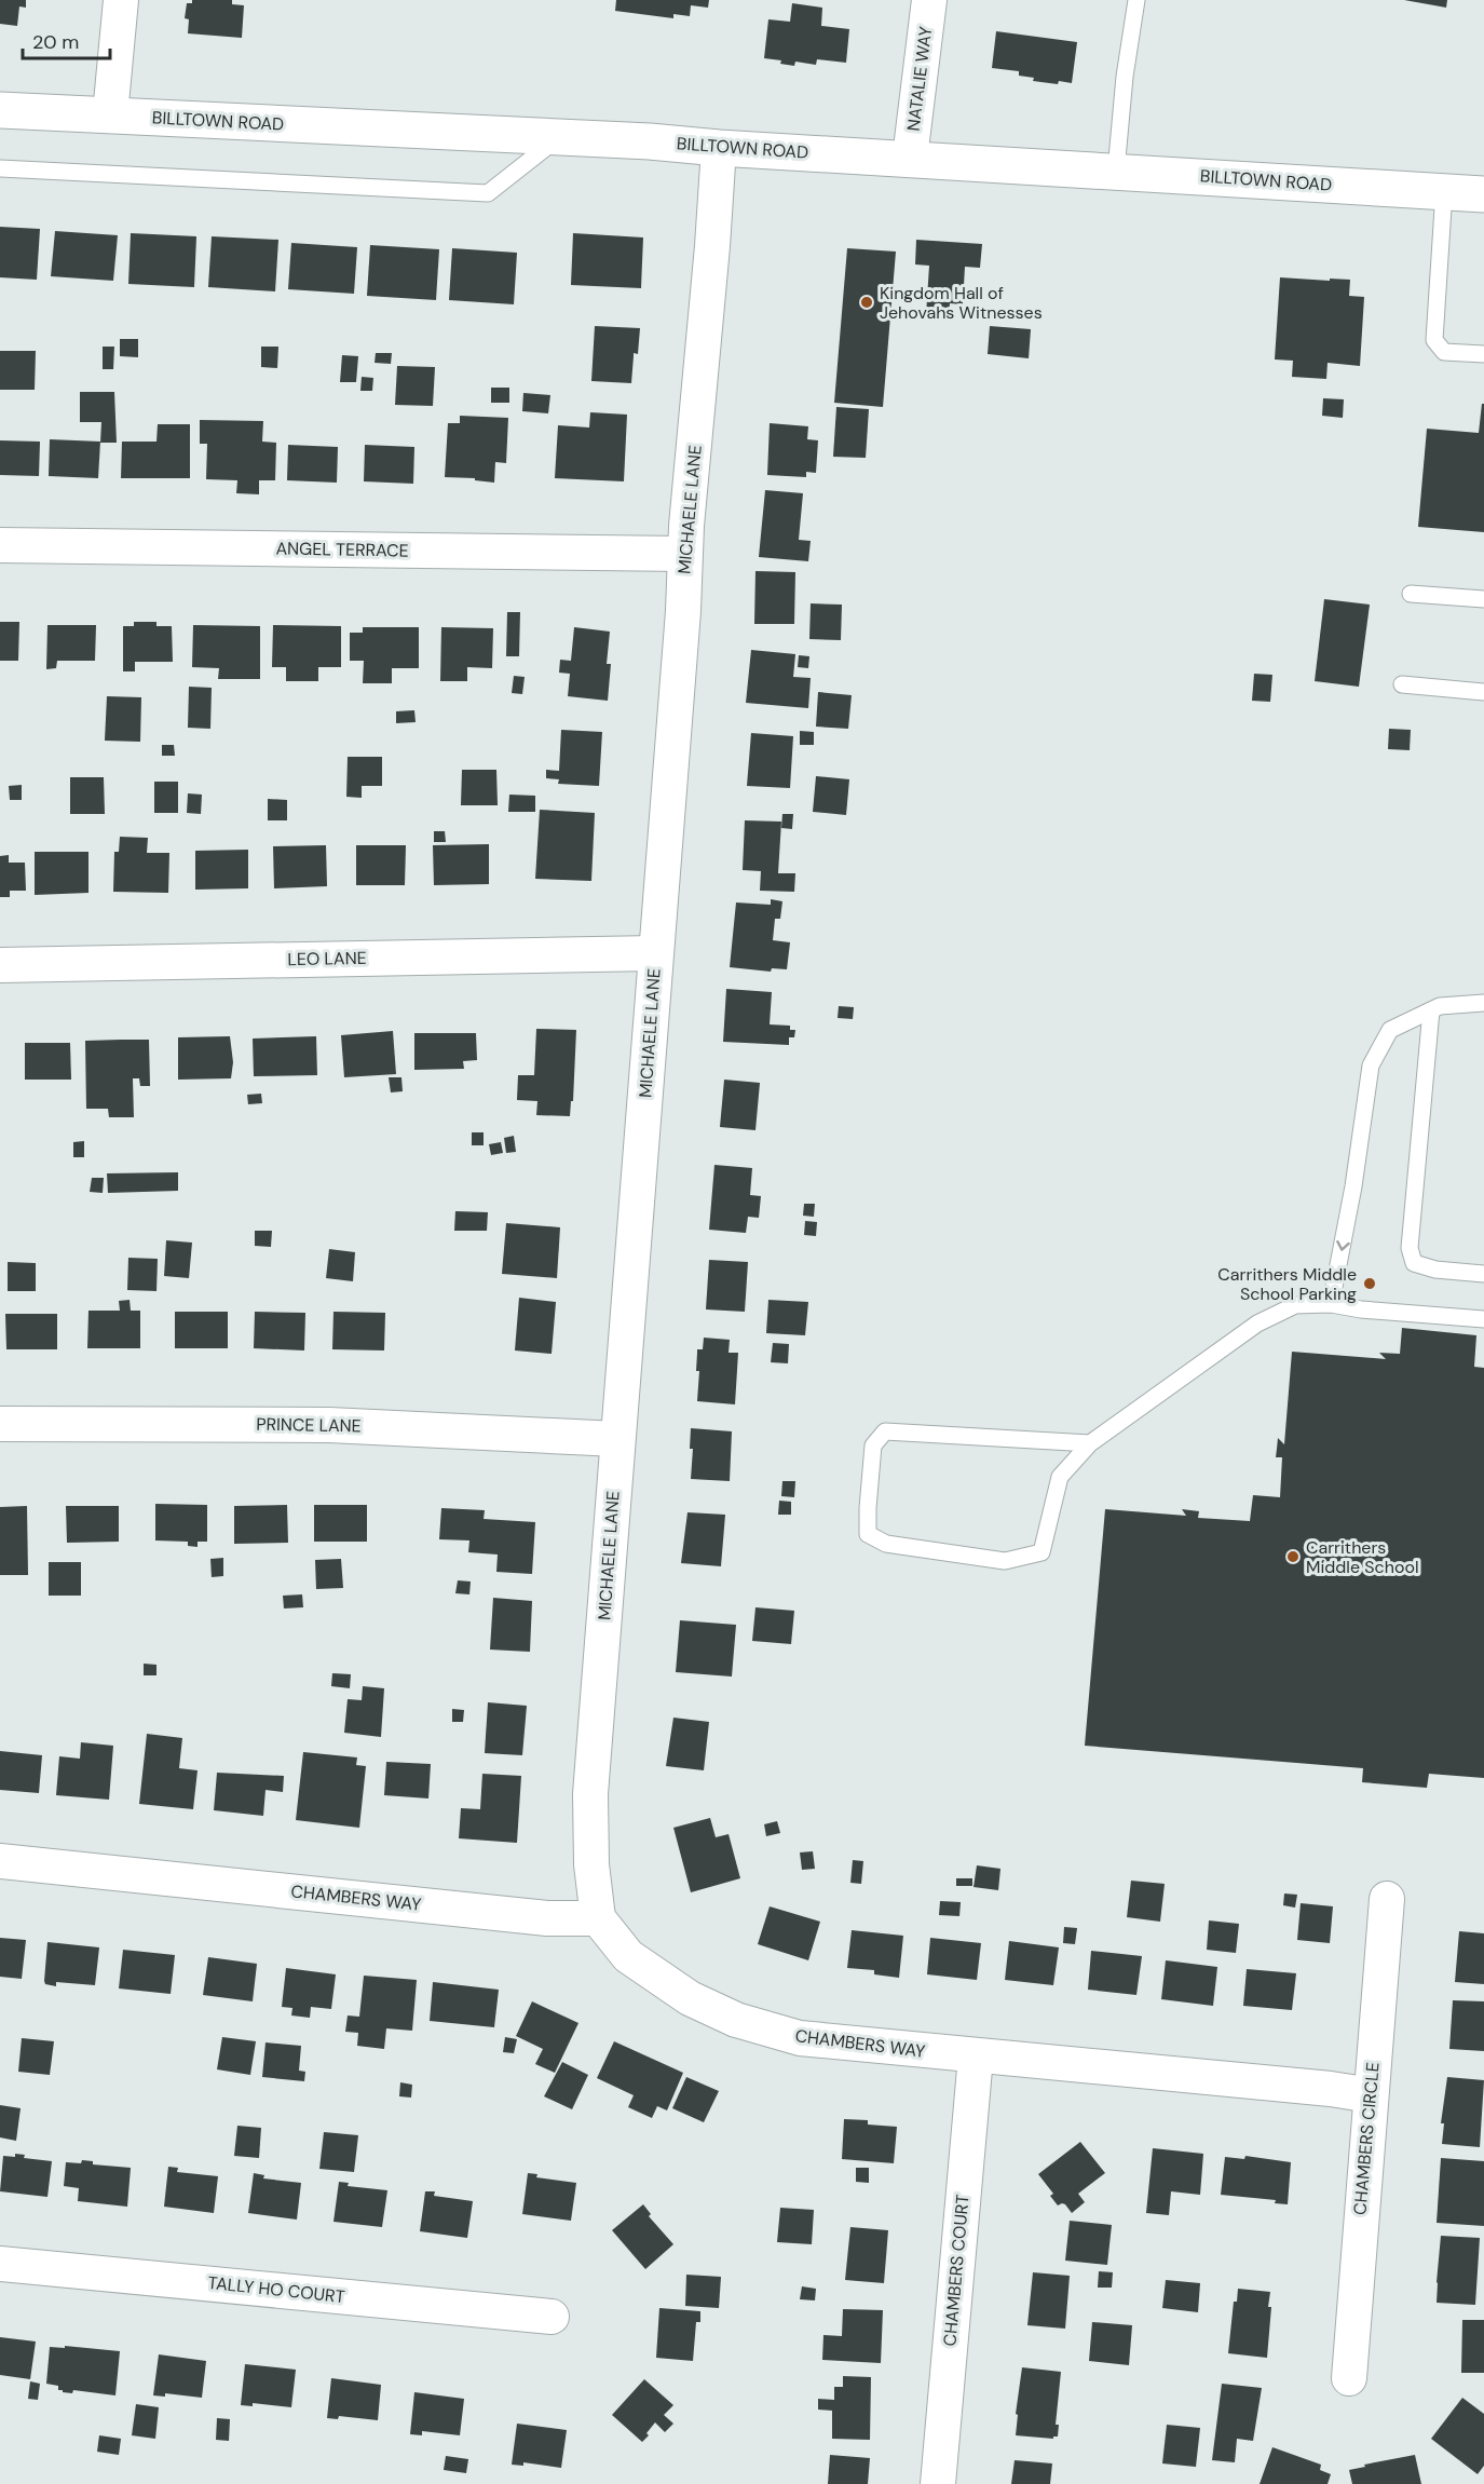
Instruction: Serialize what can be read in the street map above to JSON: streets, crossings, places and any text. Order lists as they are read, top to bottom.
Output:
{
  "streets": {
    "main road": ["BILLTOWN ROAD"],
    "street": [
      "NATALIE WAY",
      "MICHAELE LANE",
      "ANGEL TERRACE",
      "LEO LANE",
      "PRINCE LANE",
      "CHAMBERS WAY",
      "CHAMBERS CIRCLE",
      "CHAMBERS COURT",
      "TALLY HO COURT"
    ]
  },
  "crossings": [
    ["NATALIE WAY", "BILLTOWN ROAD"],
    ["BILLTOWN ROAD", "MICHAELE LANE"],
    ["MICHAELE LANE", "ANGEL TERRACE"],
    ["MICHAELE LANE", "LEO LANE"],
    ["MICHAELE LANE", "PRINCE LANE"],
    ["MICHAELE LANE", "CHAMBERS WAY"],
    ["CHAMBERS WAY", "CHAMBERS CIRCLE"],
    ["CHAMBERS WAY", "CHAMBERS COURT"]
  ],
  "places": ["Kingdom Hall of Jehovahs Witnesses", "Carrithers Middle School Parking", "Carrithers Middle School"],
  "scale_bar": "20 m"
}
